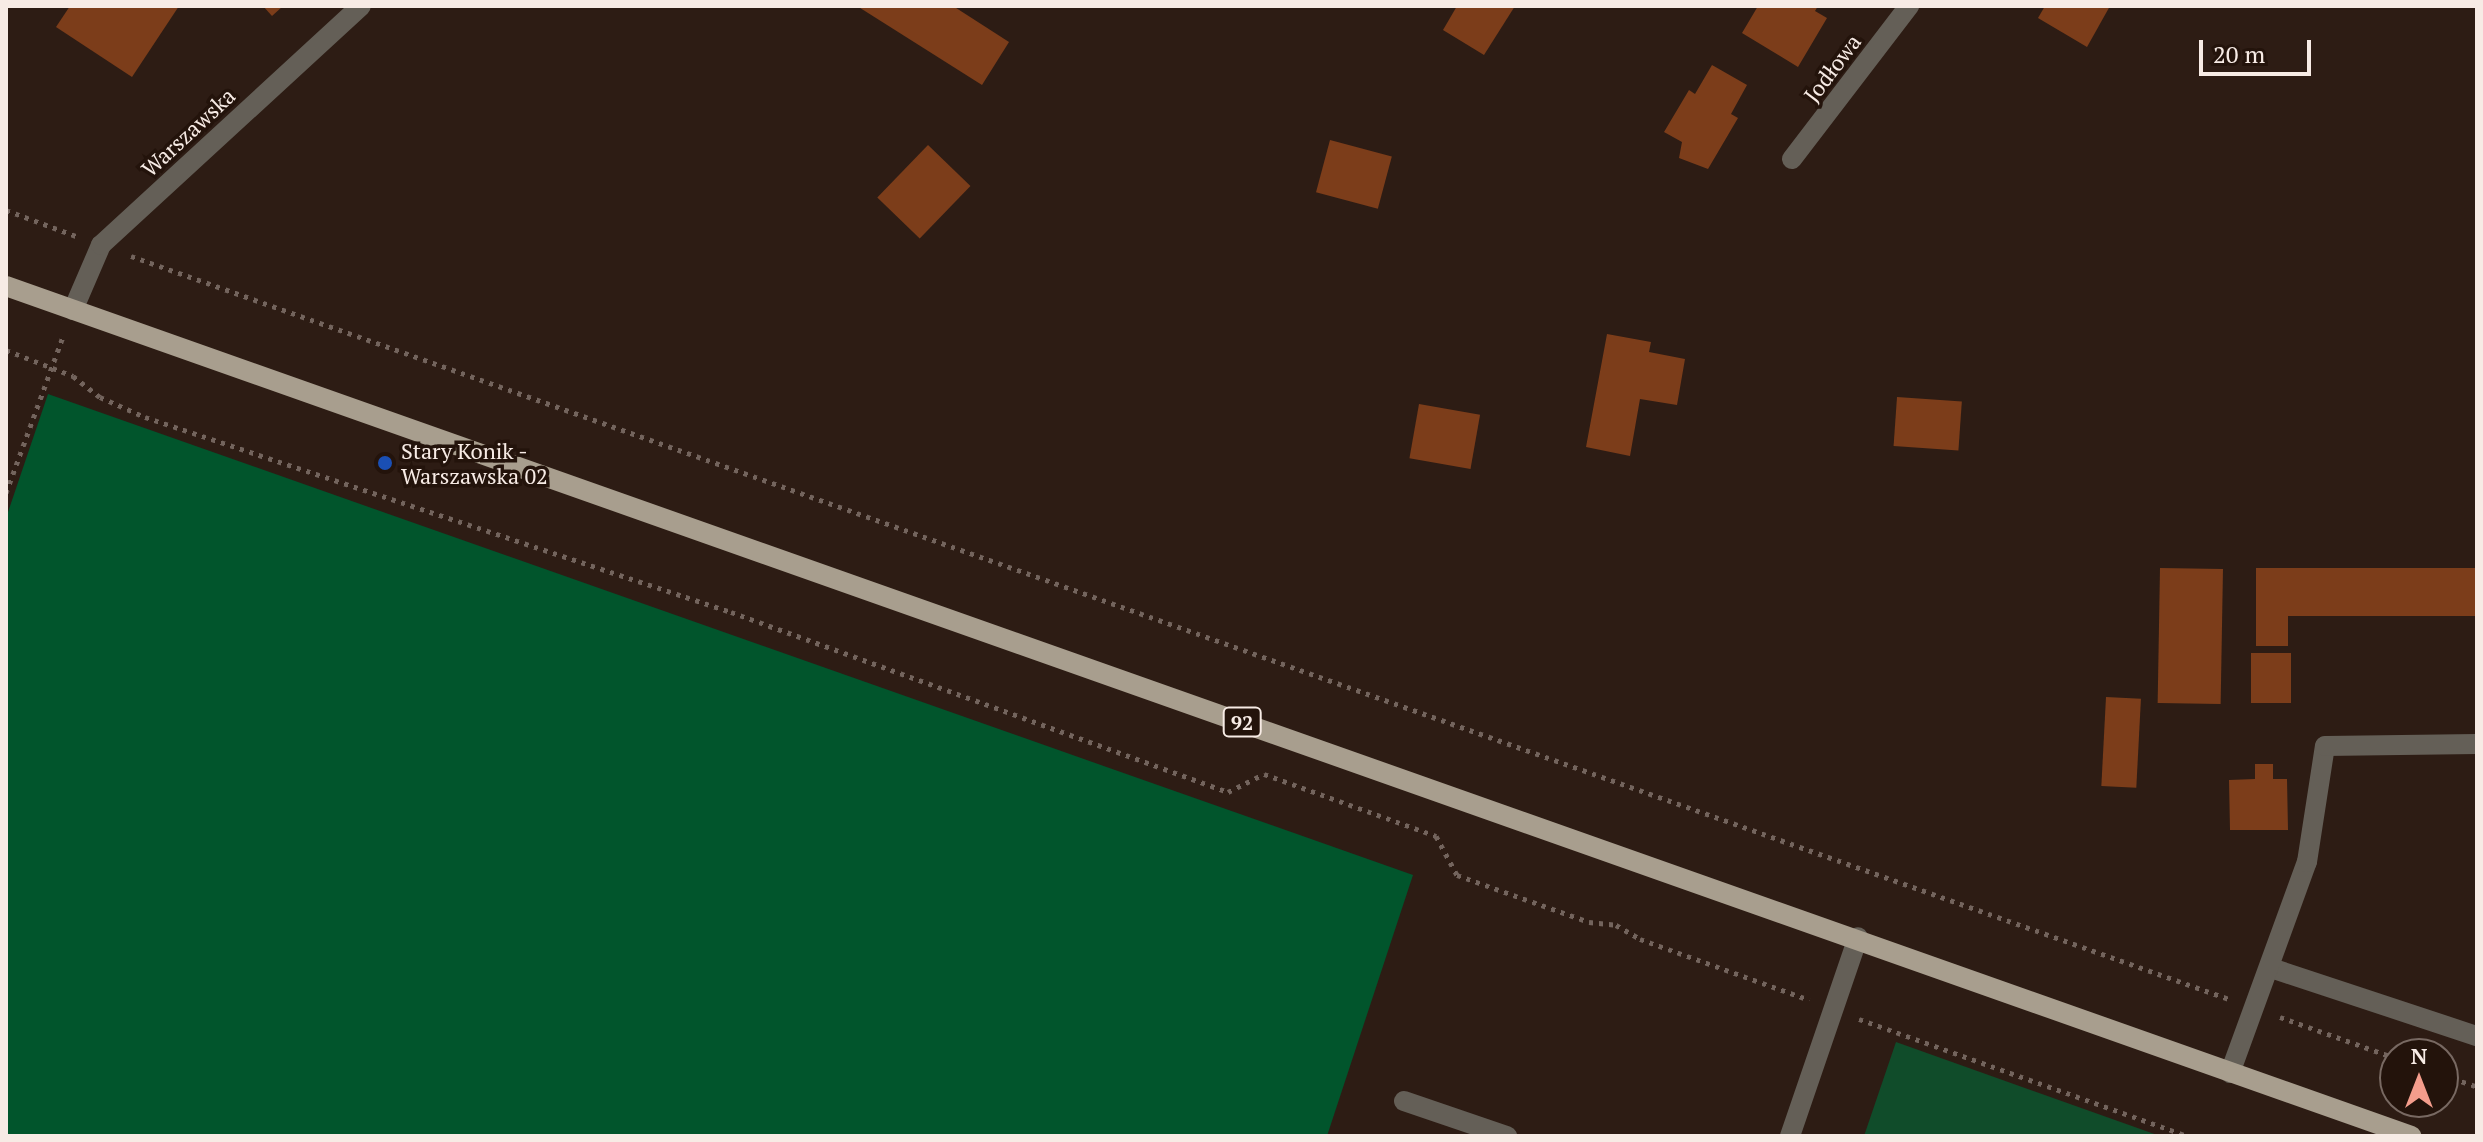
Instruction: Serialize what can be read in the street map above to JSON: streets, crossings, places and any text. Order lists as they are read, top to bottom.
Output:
{
  "streets": {
    "main road": ["92"],
    "street": ["Jodłowa", "Warszawska"]
  },
  "crossings": [
    ["Warszawska", "92"]
  ],
  "places": ["Stary Konik - Warszawska 02"],
  "scale_bar": "20 m",
  "north": "top"
}
